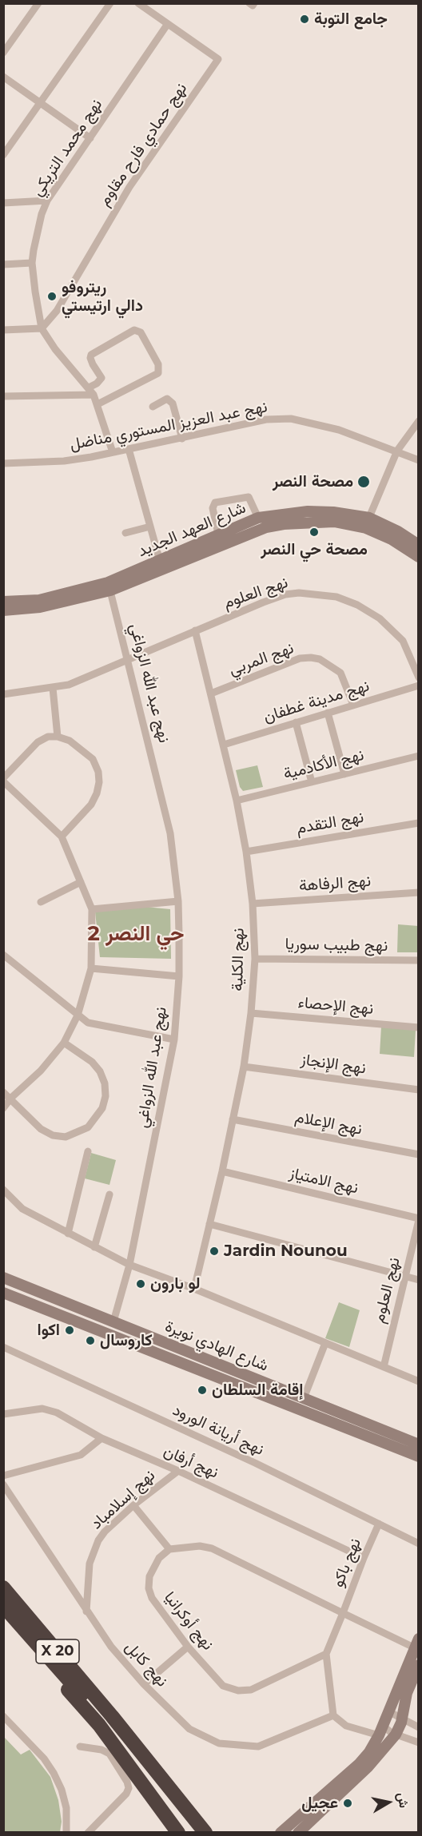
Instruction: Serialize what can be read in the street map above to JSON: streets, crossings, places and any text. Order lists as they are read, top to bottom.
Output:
{
  "streets": {
    "highway": ["X 20"],
    "main road": ["شارع العهد الجديد", "شارع الهادي نويرة"],
    "street": [
      "نهج حمادي فارح مقاوم",
      "نهج محمد التريكي",
      "نهج عبد العزيز المستوري مناضل",
      "نهج العلوم",
      "نهج المربي",
      "نهج عبد الله الزواغي",
      "نهج مدينة غطفان",
      "نهج الأكادمية",
      "نهج التقدم",
      "نهج الرفاهة",
      "نهج طبيب سوريا",
      "نهج الكلية",
      "نهج الإحصاء",
      "نهج الإنجاز",
      "نهج الإعلام",
      "نهج الامتياز",
      "نهج أريانة الورود",
      "نهج أرفان",
      "نهج إسلامباد",
      "نهج باكو",
      "نهج أوكرانيا",
      "نهج كابل"
    ]
  },
  "crossings": [
    ["نهج حمادي فارح مقاوم", "نهج محمد التريكي"],
    ["نهج محمد التريكي", "نهج عبد العزيز المستوري مناضل"],
    ["شارع العهد الجديد", "نهج عبد الله الزواغي"],
    ["نهج العلوم", "نهج عبد الله الزواغي"],
    ["نهج العلوم", "نهج الكلية"],
    ["نهج العلوم", "نهج الامتياز"],
    ["نهج المربي", "نهج مدينة غطفان"],
    ["نهج المربي", "نهج الكلية"],
    ["نهج عبد الله الزواغي", "شارع الهادي نويرة"],
    ["نهج مدينة غطفان", "نهج الكلية"],
    ["نهج الأكادمية", "نهج الكلية"],
    ["نهج التقدم", "نهج الكلية"],
    ["نهج الرفاهة", "نهج الكلية"],
    ["نهج طبيب سوريا", "نهج الكلية"],
    ["نهج الكلية", "نهج الإحصاء"],
    ["نهج الكلية", "نهج الإنجاز"],
    ["نهج الكلية", "نهج الإعلام"],
    ["نهج الكلية", "نهج الامتياز"],
    ["نهج أريانة الورود", "نهج باكو"],
    ["نهج أرفان", "نهج إسلامباد"],
    ["نهج أرفان", "نهج باكو"],
    ["نهج إسلامباد", "نهج كابل"]
  ],
  "districts": ["حي النصر 2"],
  "places": [
    "جامع التوبة",
    "ريتروفو دالي ارتيستي",
    "مصحة النصر",
    "مصحة حي النصر",
    "Jardin Nounou",
    "لو بارون",
    "اكوا",
    "كاروسال",
    "إقامة السلطان",
    "عجيل"
  ],
  "north": "right"
}
